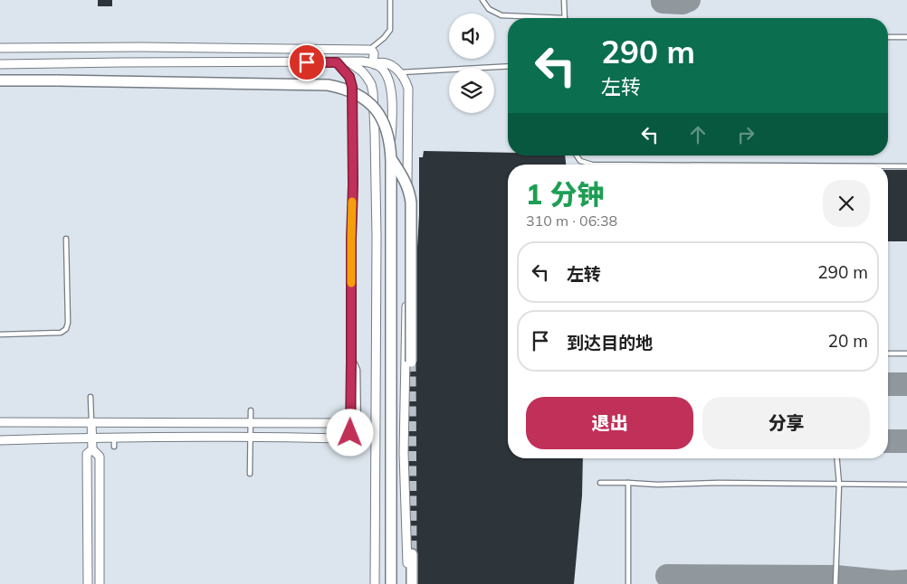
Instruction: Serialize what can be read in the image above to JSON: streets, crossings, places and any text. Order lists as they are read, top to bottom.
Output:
{
  "page": {
    "turn": ["290 m", "左转"],
    "heading": ["1 分钟", "310 m · 06:38"],
    "list": [
      {
        "name": "左转",
        "value": "290 m"
      },
      {
        "name": "到达目的地",
        "value": "20 m"
      }
    ],
    "buttons": ["退出", "分享"]
  }
}
